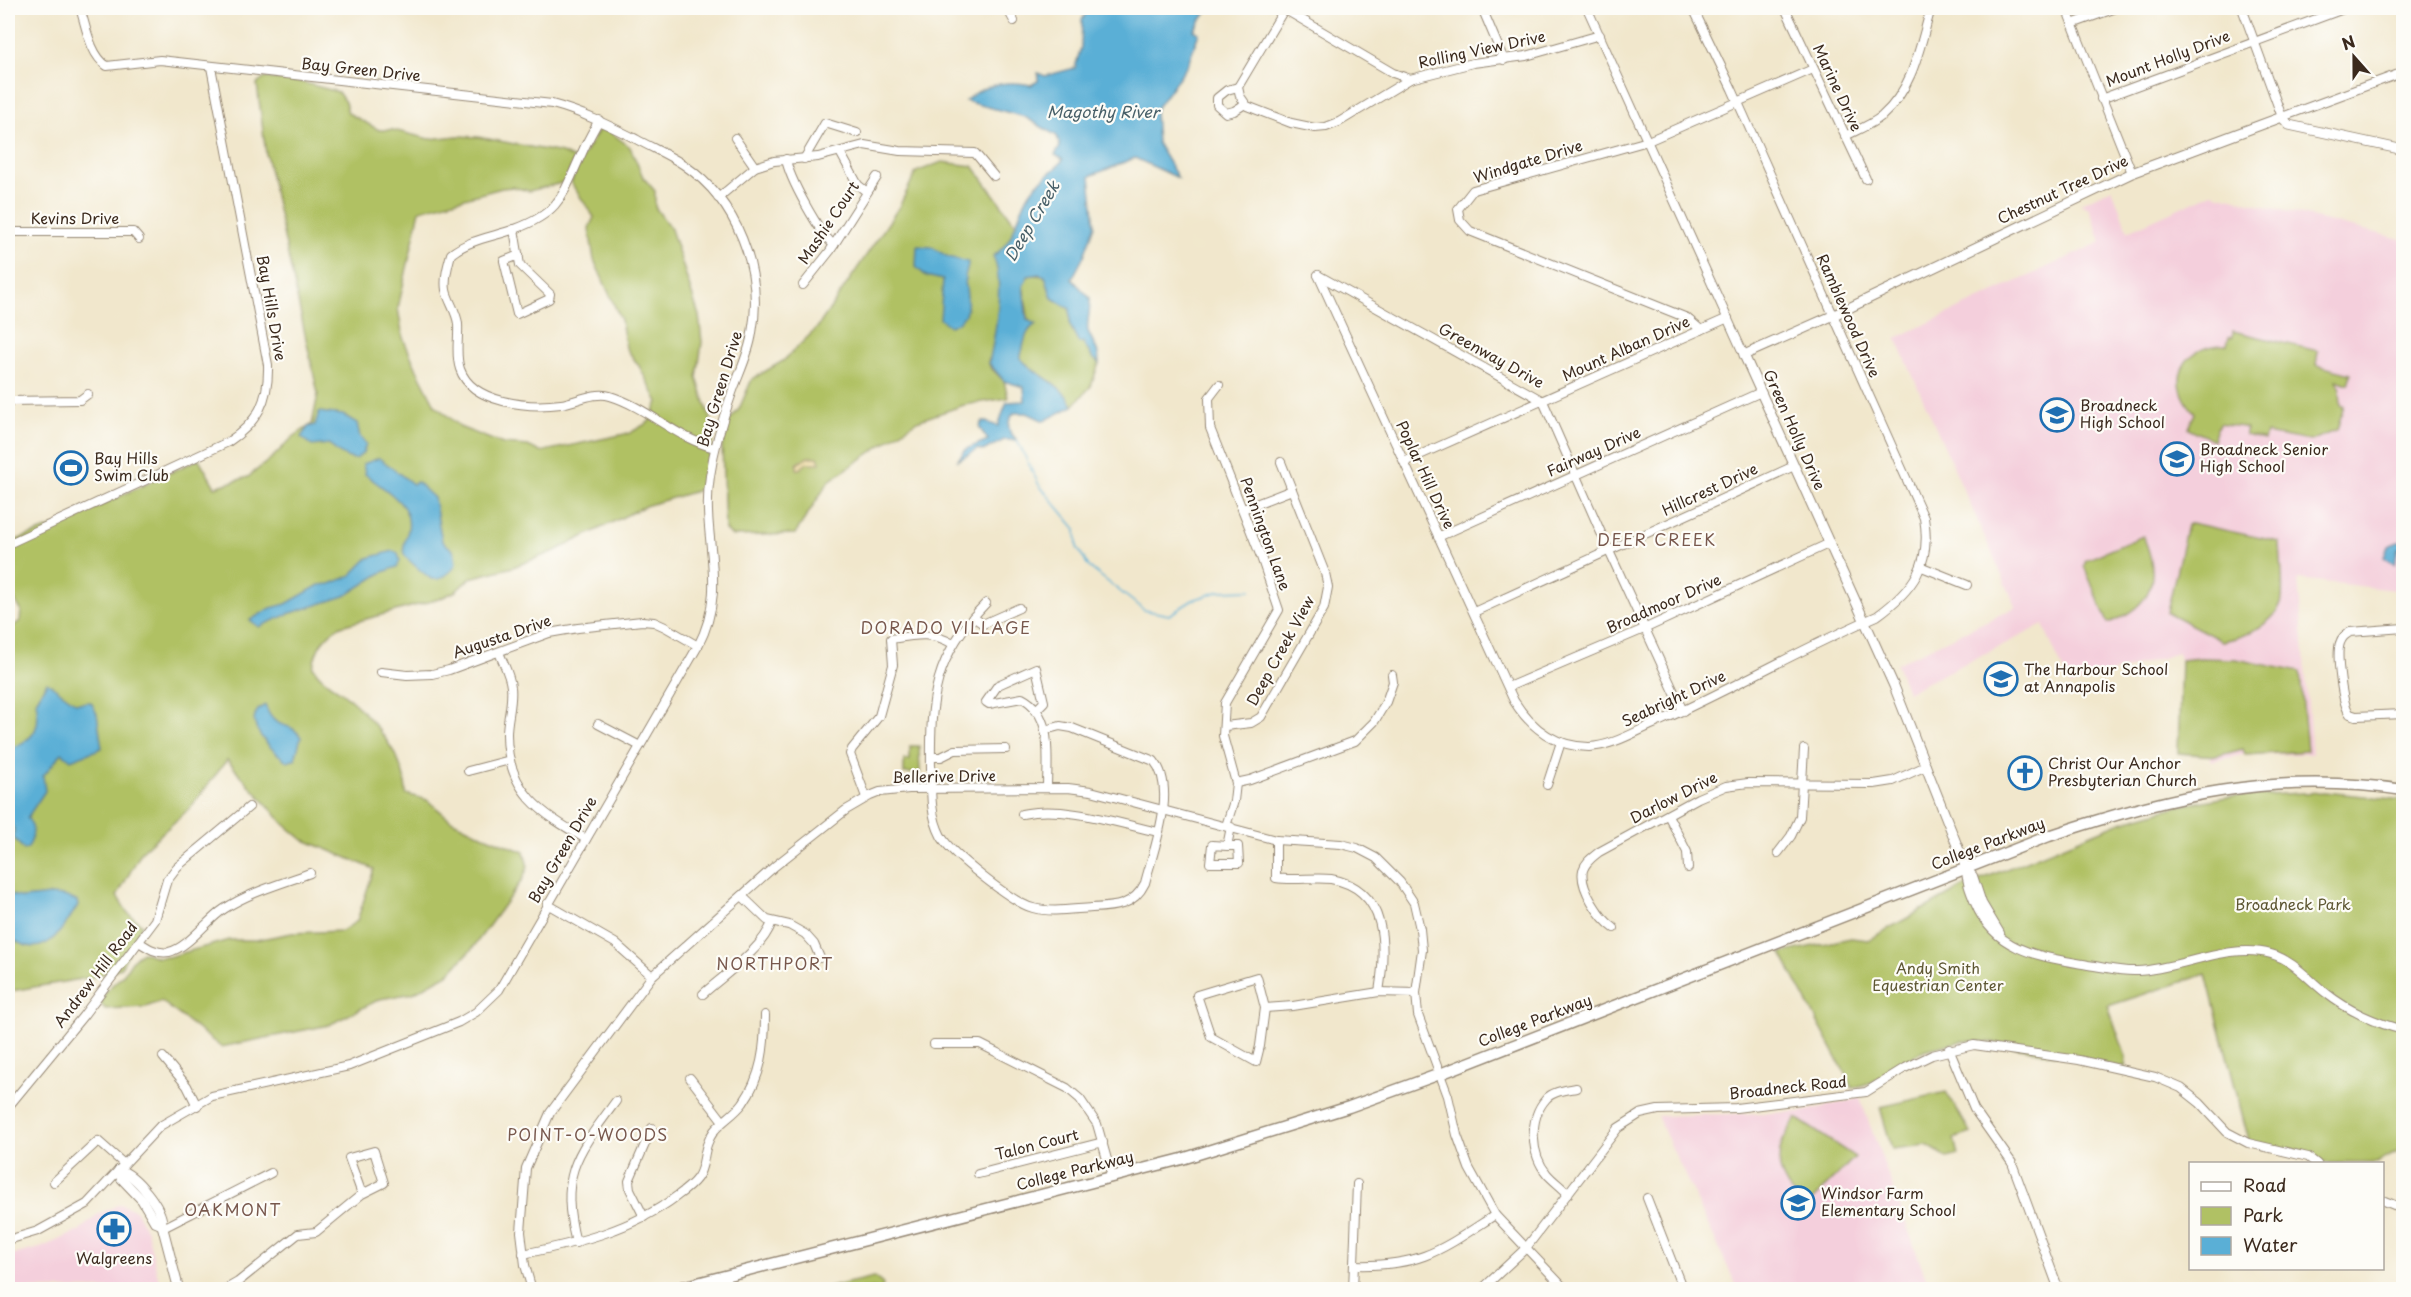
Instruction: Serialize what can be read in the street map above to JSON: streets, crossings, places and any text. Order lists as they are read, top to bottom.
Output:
{
  "streets": {
    "main road": ["College Parkway"],
    "street": [
      "Rolling View Drive",
      "Mount Holly Drive",
      "Bay Green Drive",
      "Marine Drive",
      "Windgate Drive",
      "Chestnut Tree Drive",
      "Kevins Drive",
      "Mashie Court",
      "Bay Hills Drive",
      "Ramblewood Drive",
      "Mount Alban Drive",
      "Greenway Drive",
      "Green Holly Drive",
      "Fairway Drive",
      "Poplar Hill Drive",
      "Hillcrest Drive",
      "Pennington Lane",
      "Broadmoor Drive",
      "Augusta Drive",
      "Deep Creek View",
      "Seabright Drive",
      "Bellerive Drive",
      "Darlow Drive",
      "Andrew Hill Road",
      "Broadneck Road",
      "Talon Court"
    ]
  },
  "crossings": [
    ["Rolling View Drive", "Green Holly Drive"],
    ["Bay Green Drive", "Bay Hills Drive"],
    ["Bay Green Drive", "Augusta Drive"],
    ["Marine Drive", "Windgate Drive"],
    ["Windgate Drive", "Ramblewood Drive"],
    ["Windgate Drive", "Mount Alban Drive"],
    ["Windgate Drive", "Green Holly Drive"],
    ["Chestnut Tree Drive", "Ramblewood Drive"],
    ["Chestnut Tree Drive", "Green Holly Drive"],
    ["Ramblewood Drive", "Green Holly Drive"],
    ["Ramblewood Drive", "Seabright Drive"],
    ["Mount Alban Drive", "Greenway Drive"],
    ["Mount Alban Drive", "Green Holly Drive"],
    ["Mount Alban Drive", "Poplar Hill Drive"],
    ["Greenway Drive", "Fairway Drive"],
    ["Greenway Drive", "Poplar Hill Drive"],
    ["Greenway Drive", "Hillcrest Drive"],
    ["Greenway Drive", "Broadmoor Drive"],
    ["Greenway Drive", "Seabright Drive"],
    ["Green Holly Drive", "Fairway Drive"],
    ["Green Holly Drive", "Hillcrest Drive"],
    ["Green Holly Drive", "Broadmoor Drive"],
    ["Green Holly Drive", "Seabright Drive"],
    ["Green Holly Drive", "Darlow Drive"],
    ["Green Holly Drive", "College Parkway"],
    ["Fairway Drive", "Poplar Hill Drive"],
    ["Poplar Hill Drive", "Hillcrest Drive"],
    ["Poplar Hill Drive", "Broadmoor Drive"],
    ["Poplar Hill Drive", "Seabright Drive"],
    ["Pennington Lane", "Deep Creek View"],
    ["Pennington Lane", "Bellerive Drive"],
    ["Broadmoor Drive", "Seabright Drive"],
    ["Bellerive Drive", "College Parkway"],
    ["Bellerive Drive", "Broadneck Road"]
  ],
  "districts": [
    "DEER CREEK",
    "DORADO VILLAGE",
    "NORTHPORT",
    "POINT-O-WOODS",
    "OAKMONT"
  ],
  "water": ["Magothy River", "Deep Creek"],
  "parks": ["Broadneck Park", "Andy Smith Equestrian Center"],
  "places": {
    "school or university": [
      "Broadneck High School",
      "Broadneck Senior High School",
      "The Harbour School at Annapolis",
      "Windsor Farm Elementary School"
    ],
    "sports": ["Bay Hills Swim Club"],
    "church": ["Christ Our Anchor Presbyterian Church"],
    "pharmacy": ["Walgreens"]
  },
  "legend": ["Road", "Park", "Water"],
  "north": "top"
}
